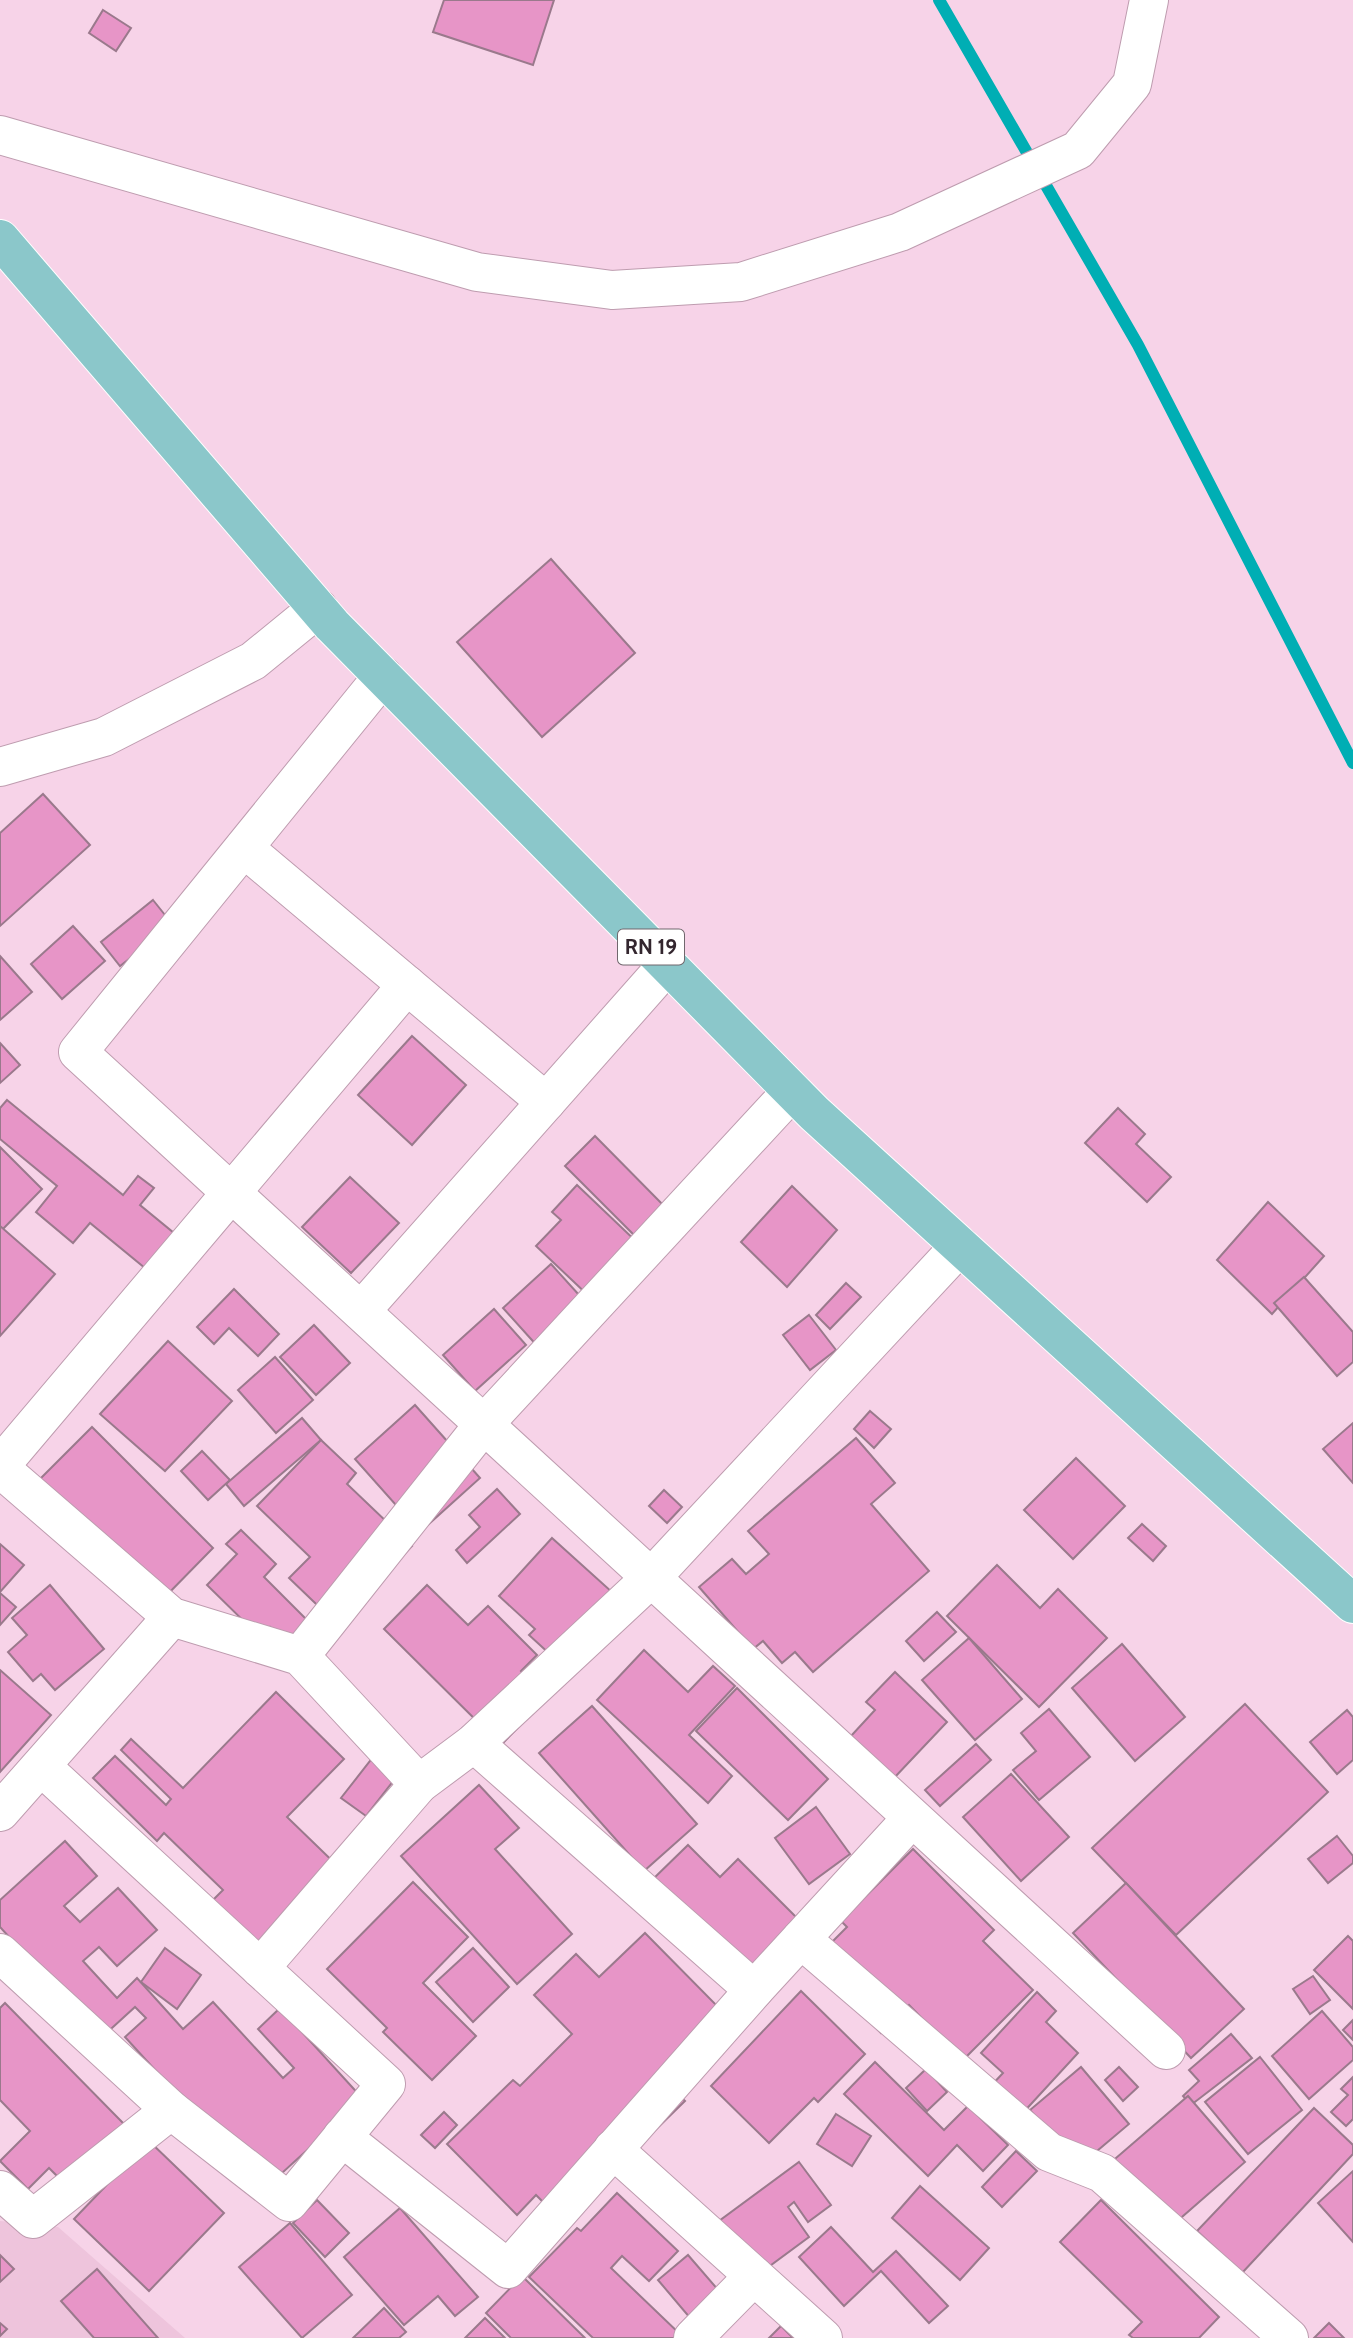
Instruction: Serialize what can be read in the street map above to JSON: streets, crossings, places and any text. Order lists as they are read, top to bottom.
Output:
{
  "streets": {
    "main road": ["RN 19"]
  }
}
